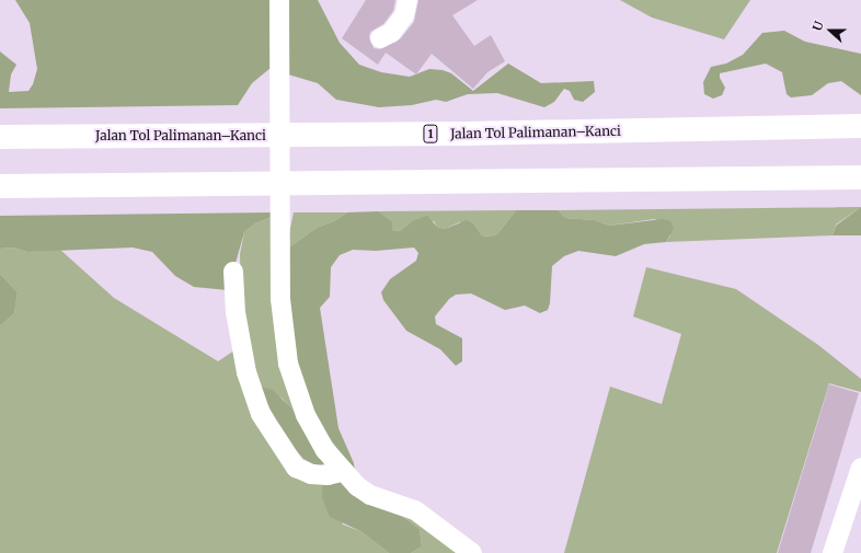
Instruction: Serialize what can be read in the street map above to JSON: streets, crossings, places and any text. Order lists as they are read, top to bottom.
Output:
{
  "streets": {
    "highway": ["Jalan Tol Palimanan–Kanci", "1"]
  },
  "north": "left"
}
